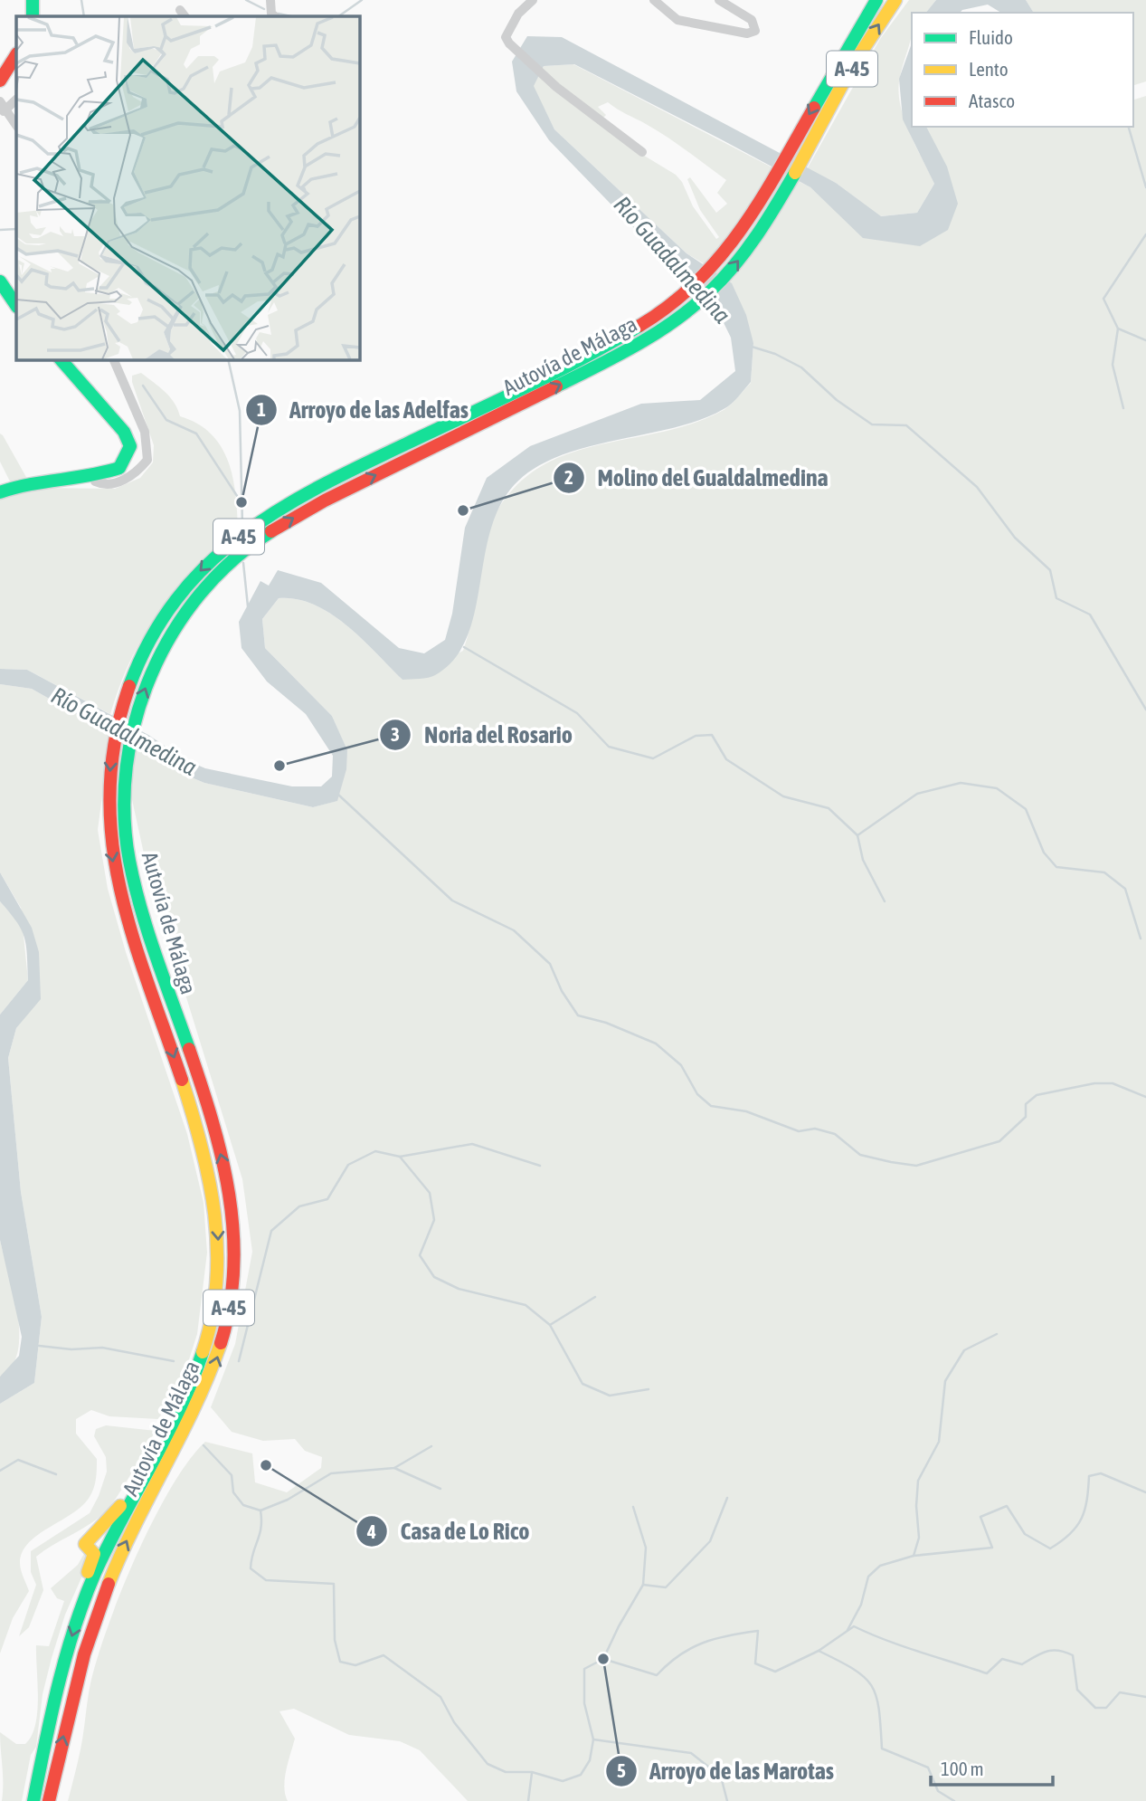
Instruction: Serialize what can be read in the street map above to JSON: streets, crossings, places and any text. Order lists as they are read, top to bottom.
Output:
{
  "streets": {
    "main road": ["A-45", "Autovía de Málaga"]
  },
  "water": ["Río Guadalmedina"],
  "places": [
    "Arroyo de las Adelfas",
    "Molino del Gualdalmedina",
    "Noria del Rosario",
    "Casa de Lo Rico",
    "Arroyo de las Marotas"
  ],
  "legend": ["Fluido", "Lento", "Atasco"],
  "scale_bar": "100 m"
}
